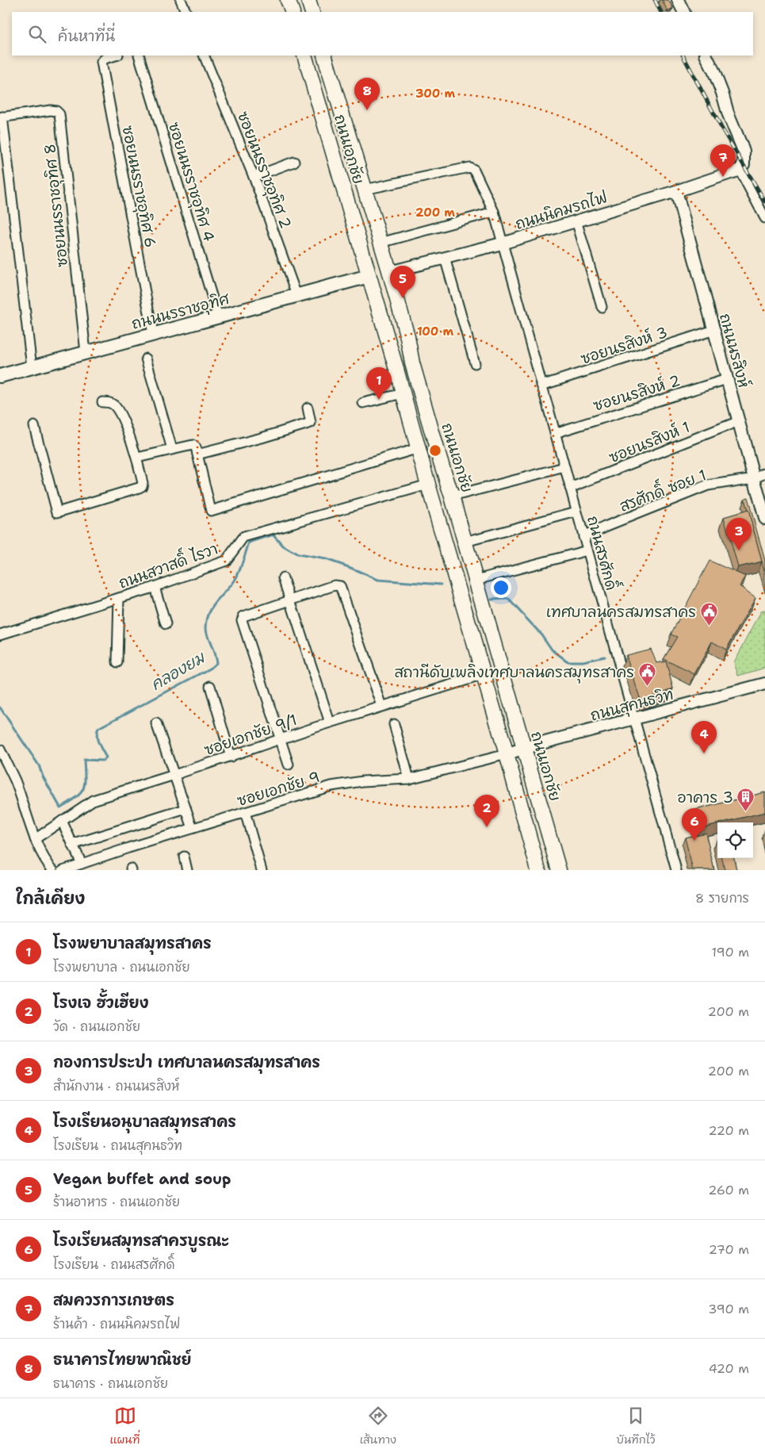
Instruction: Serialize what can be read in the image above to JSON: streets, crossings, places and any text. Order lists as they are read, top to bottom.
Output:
{
  "streets": {
    "main road": ["ถนนเอกชัย", "ถนนนรราชอุทิศ"],
    "street": [
      "ซอยนนรราชอุทิศ 2",
      "ซอยนนรราชอุทิศ 4",
      "ซอยนนรราชอุทิศ 6",
      "ซอยนนรราชอุทิศ 8",
      "ถนนนิคมรถไฟ",
      "ซอยนรสิงห์ 3",
      "ถนนนรสิงห์",
      "ซอยนรสิงห์ 2",
      "ซอยนรสิงห์ 1",
      "สรศักดิ์ ซอย 1",
      "ถนนสรศักดิ์",
      "ถนนสวาสดิ์ ไรวา",
      "ถนนสุคนธวิท",
      "ซอยเอกชัย 9/1",
      "ซอยเอกชัย 9"
    ]
  },
  "crossings": [
    ["ถนนเอกชัย", "ถนนนิคมรถไฟ"],
    ["ถนนเอกชัย", "ถนนนรราชอุทิศ"],
    ["ถนนเอกชัย", "ถนนสรศักดิ์"],
    ["ถนนเอกชัย", "ถนนสวาสดิ์ ไรวา"],
    ["ถนนเอกชัย", "ถนนสุคนธวิท"],
    ["ถนนเอกชัย", "ซอยเอกชัย 9/1"],
    ["ถนนเอกชัย", "ซอยเอกชัย 9"],
    ["ซอยนนรราชอุทิศ 2", "ถนนนรราชอุทิศ"],
    ["ซอยนนรราชอุทิศ 4", "ถนนนรราชอุทิศ"],
    ["ซอยนนรราชอุทิศ 6", "ถนนนรราชอุทิศ"],
    ["ซอยนนรราชอุทิศ 8", "ถนนนรราชอุทิศ"],
    ["ถนนนิคมรถไฟ", "ถนนนรสิงห์"],
    ["ถนนนิคมรถไฟ", "ถนนสรศักดิ์"],
    ["ซอยนรสิงห์ 3", "ถนนนรสิงห์"],
    ["ซอยนรสิงห์ 3", "ถนนสรศักดิ์"],
    ["ถนนนรสิงห์", "ซอยนรสิงห์ 2"],
    ["ถนนนรสิงห์", "ซอยนรสิงห์ 1"],
    ["ถนนนรสิงห์", "สรศักดิ์ ซอย 1"],
    ["ซอยนรสิงห์ 2", "ถนนสรศักดิ์"],
    ["ซอยนรสิงห์ 1", "ถนนสรศักดิ์"],
    ["สรศักดิ์ ซอย 1", "ถนนสรศักดิ์"],
    ["ถนนสรศักดิ์", "ถนนสุคนธวิท"],
    ["ถนนสุคนธวิท", "ซอยเอกชัย 9"]
  ],
  "water": ["คลองยม"],
  "places": {
    "public building": ["เทศบาลนครสมทรสาคร", "สถานีดับเพลิงเทศบาลนครสมุทรสาคร"],
    "building": ["อาคาร 3"]
  },
  "page": {
    "search": "ค้นหาที่นี่",
    "pins": [
      "8",
      "7",
      "5",
      "1",
      "3",
      "4",
      "2",
      "6"
    ],
    "heading": ["ใกล้เคียง", "8 รายการ"],
    "list": [
      {
        "mark": "1",
        "name": "โรงพยาบาลสมุทรสาคร",
        "note": "โรงพยาบาล · ถนนเอกชัย",
        "value": "190 m"
      },
      {
        "mark": "2",
        "name": "โรงเจ ฮั้วเฮียง",
        "note": "วัด · ถนนเอกชัย",
        "value": "200 m"
      },
      {
        "mark": "3",
        "name": "กองการประปา เทศบาลนครสมุทรสาคร",
        "note": "สำนักงาน · ถนนนรสิงห์",
        "value": "200 m"
      },
      {
        "mark": "4",
        "name": "โรงเรียนอนุบาลสมุทรสาคร",
        "note": "โรงเรียน · ถนนสุคนธวิท",
        "value": "220 m"
      },
      {
        "mark": "5",
        "name": "Vegan buffet and soup",
        "note": "ร้านอาหาร · ถนนเอกชัย",
        "value": "260 m"
      },
      {
        "mark": "6",
        "name": "โรงเรียนสมุทรสาครบูรณะ",
        "note": "โรงเรียน · ถนนสรศักดิ์",
        "value": "270 m"
      },
      {
        "mark": "7",
        "name": "สมควรการเกษตร",
        "note": "ร้านค้า · ถนนนิคมรถไฟ",
        "value": "390 m"
      },
      {
        "mark": "8",
        "name": "ธนาคารไทยพาณิชย์",
        "note": "ธนาคาร · ถนนเอกชัย",
        "value": "420 m"
      }
    ],
    "nav": ["แผนที่", "เส้นทาง", "บันทึกไว้"]
  },
  "rings": ["300 m", "200 m", "100 m"]
}
